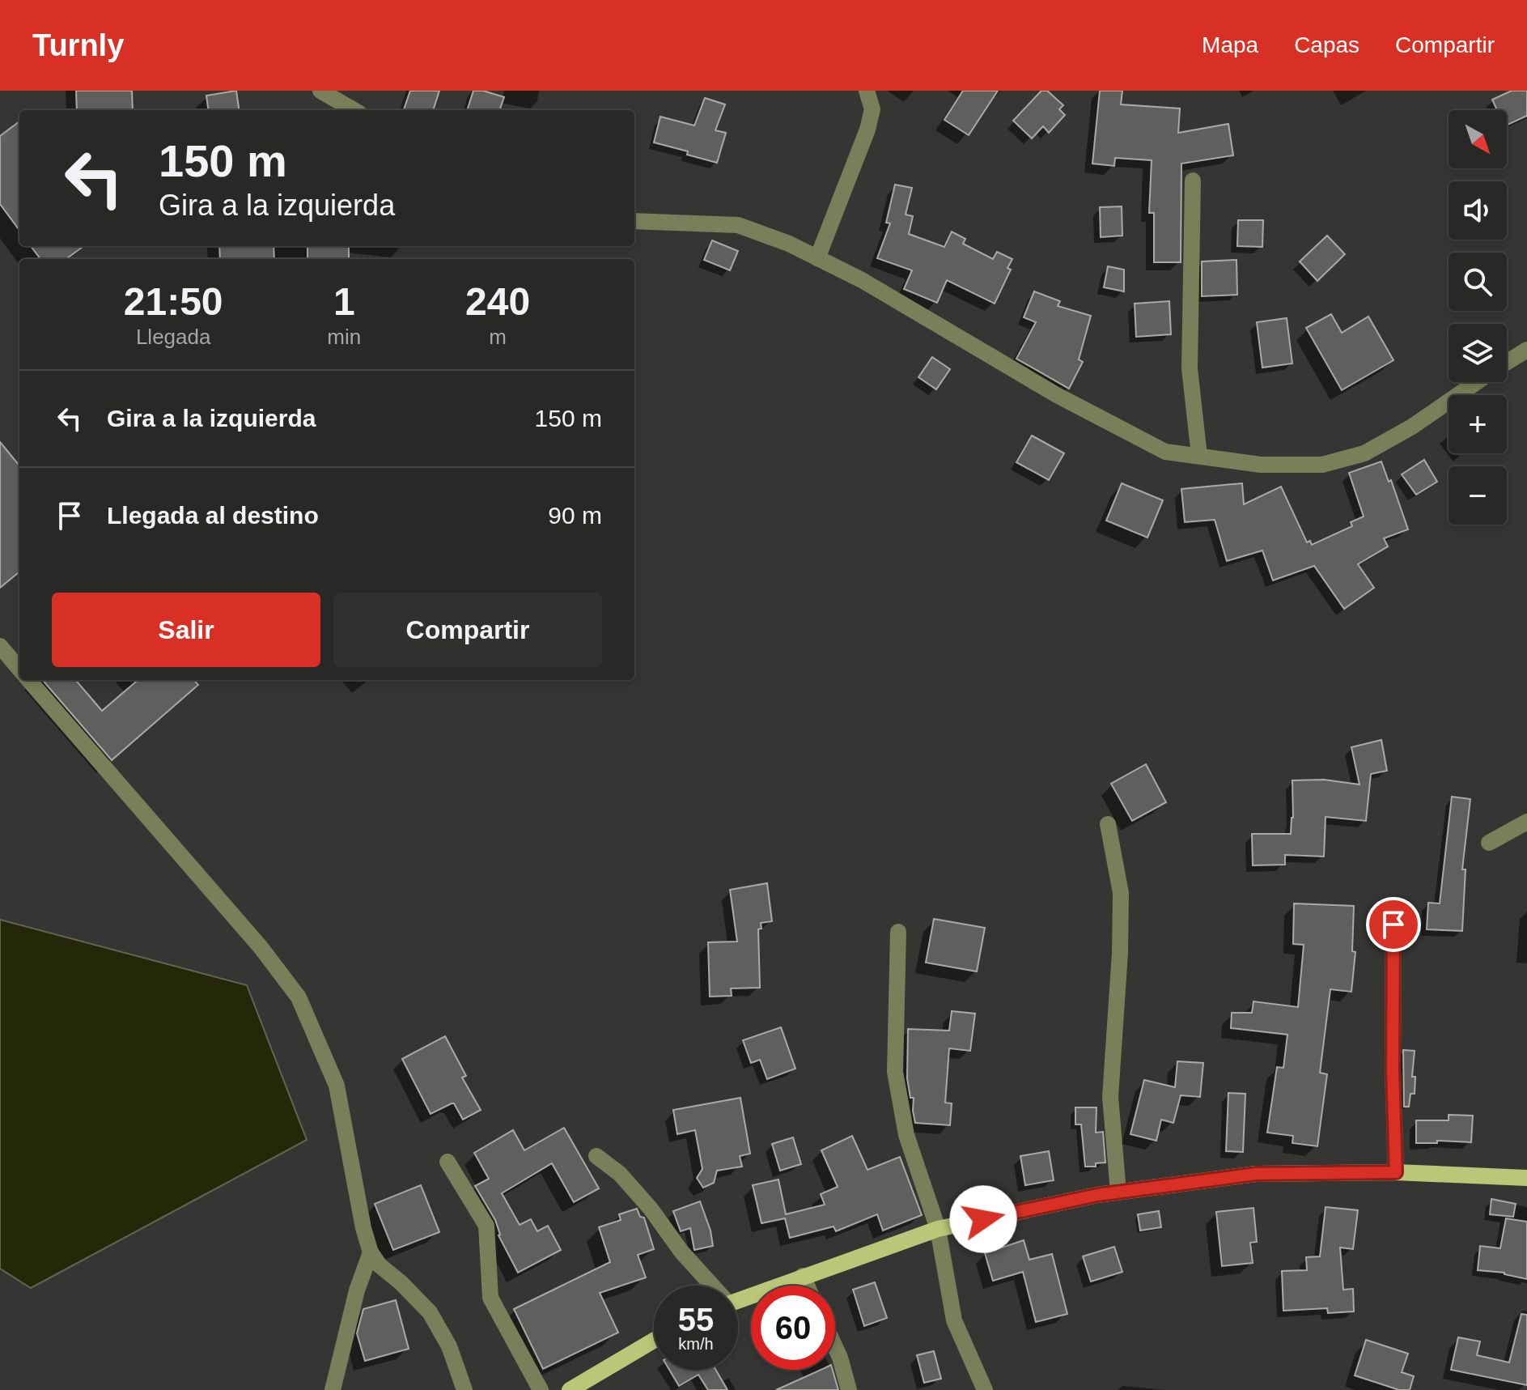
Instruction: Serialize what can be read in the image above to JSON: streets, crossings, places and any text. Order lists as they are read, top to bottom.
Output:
{
  "north": "bottom right",
  "page": {
    "header": "Turnly",
    "nav": ["Mapa", "Capas", "Compartir"],
    "map_buttons": ["+", "−"],
    "turn": ["150 m", "Gira a la izquierda"],
    "eta": [
      "21:50",
      "Llegada",
      "1",
      "min",
      "240",
      "m"
    ],
    "list": [
      {
        "name": "Gira a la izquierda",
        "value": "150 m"
      },
      {
        "name": "Llegada al destino",
        "value": "90 m"
      }
    ],
    "buttons": ["Salir", "Compartir"],
    "speed": "55 km/h",
    "limit": "60"
  }
}
